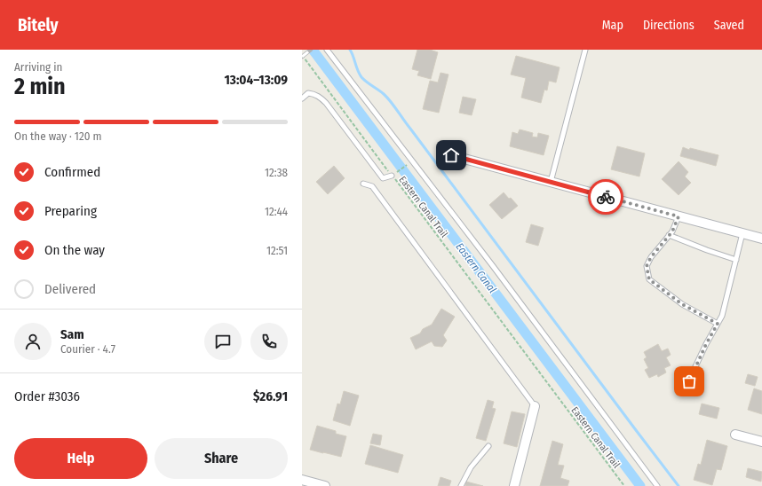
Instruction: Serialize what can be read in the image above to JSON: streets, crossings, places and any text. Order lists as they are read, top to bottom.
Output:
{
  "streets": {
    "path": ["Eastern Canal Trail"]
  },
  "water": ["Eastern Canal"],
  "page": {
    "header": "Bitely",
    "nav": ["Map", "Directions", "Saved"],
    "heading": ["2 min", "Arriving in", "13:04–13:09"],
    "panel": [
      "Sam",
      "Courier · 4.7",
      "Order #3036",
      "$26.91"
    ],
    "bar": "On the way · 120 m",
    "list": [
      ["Confirmed", "12:38"],
      ["Preparing", "12:44"],
      ["On the way", "12:51"],
      "Delivered"
    ],
    "buttons": ["Help", "Share"]
  }
}
